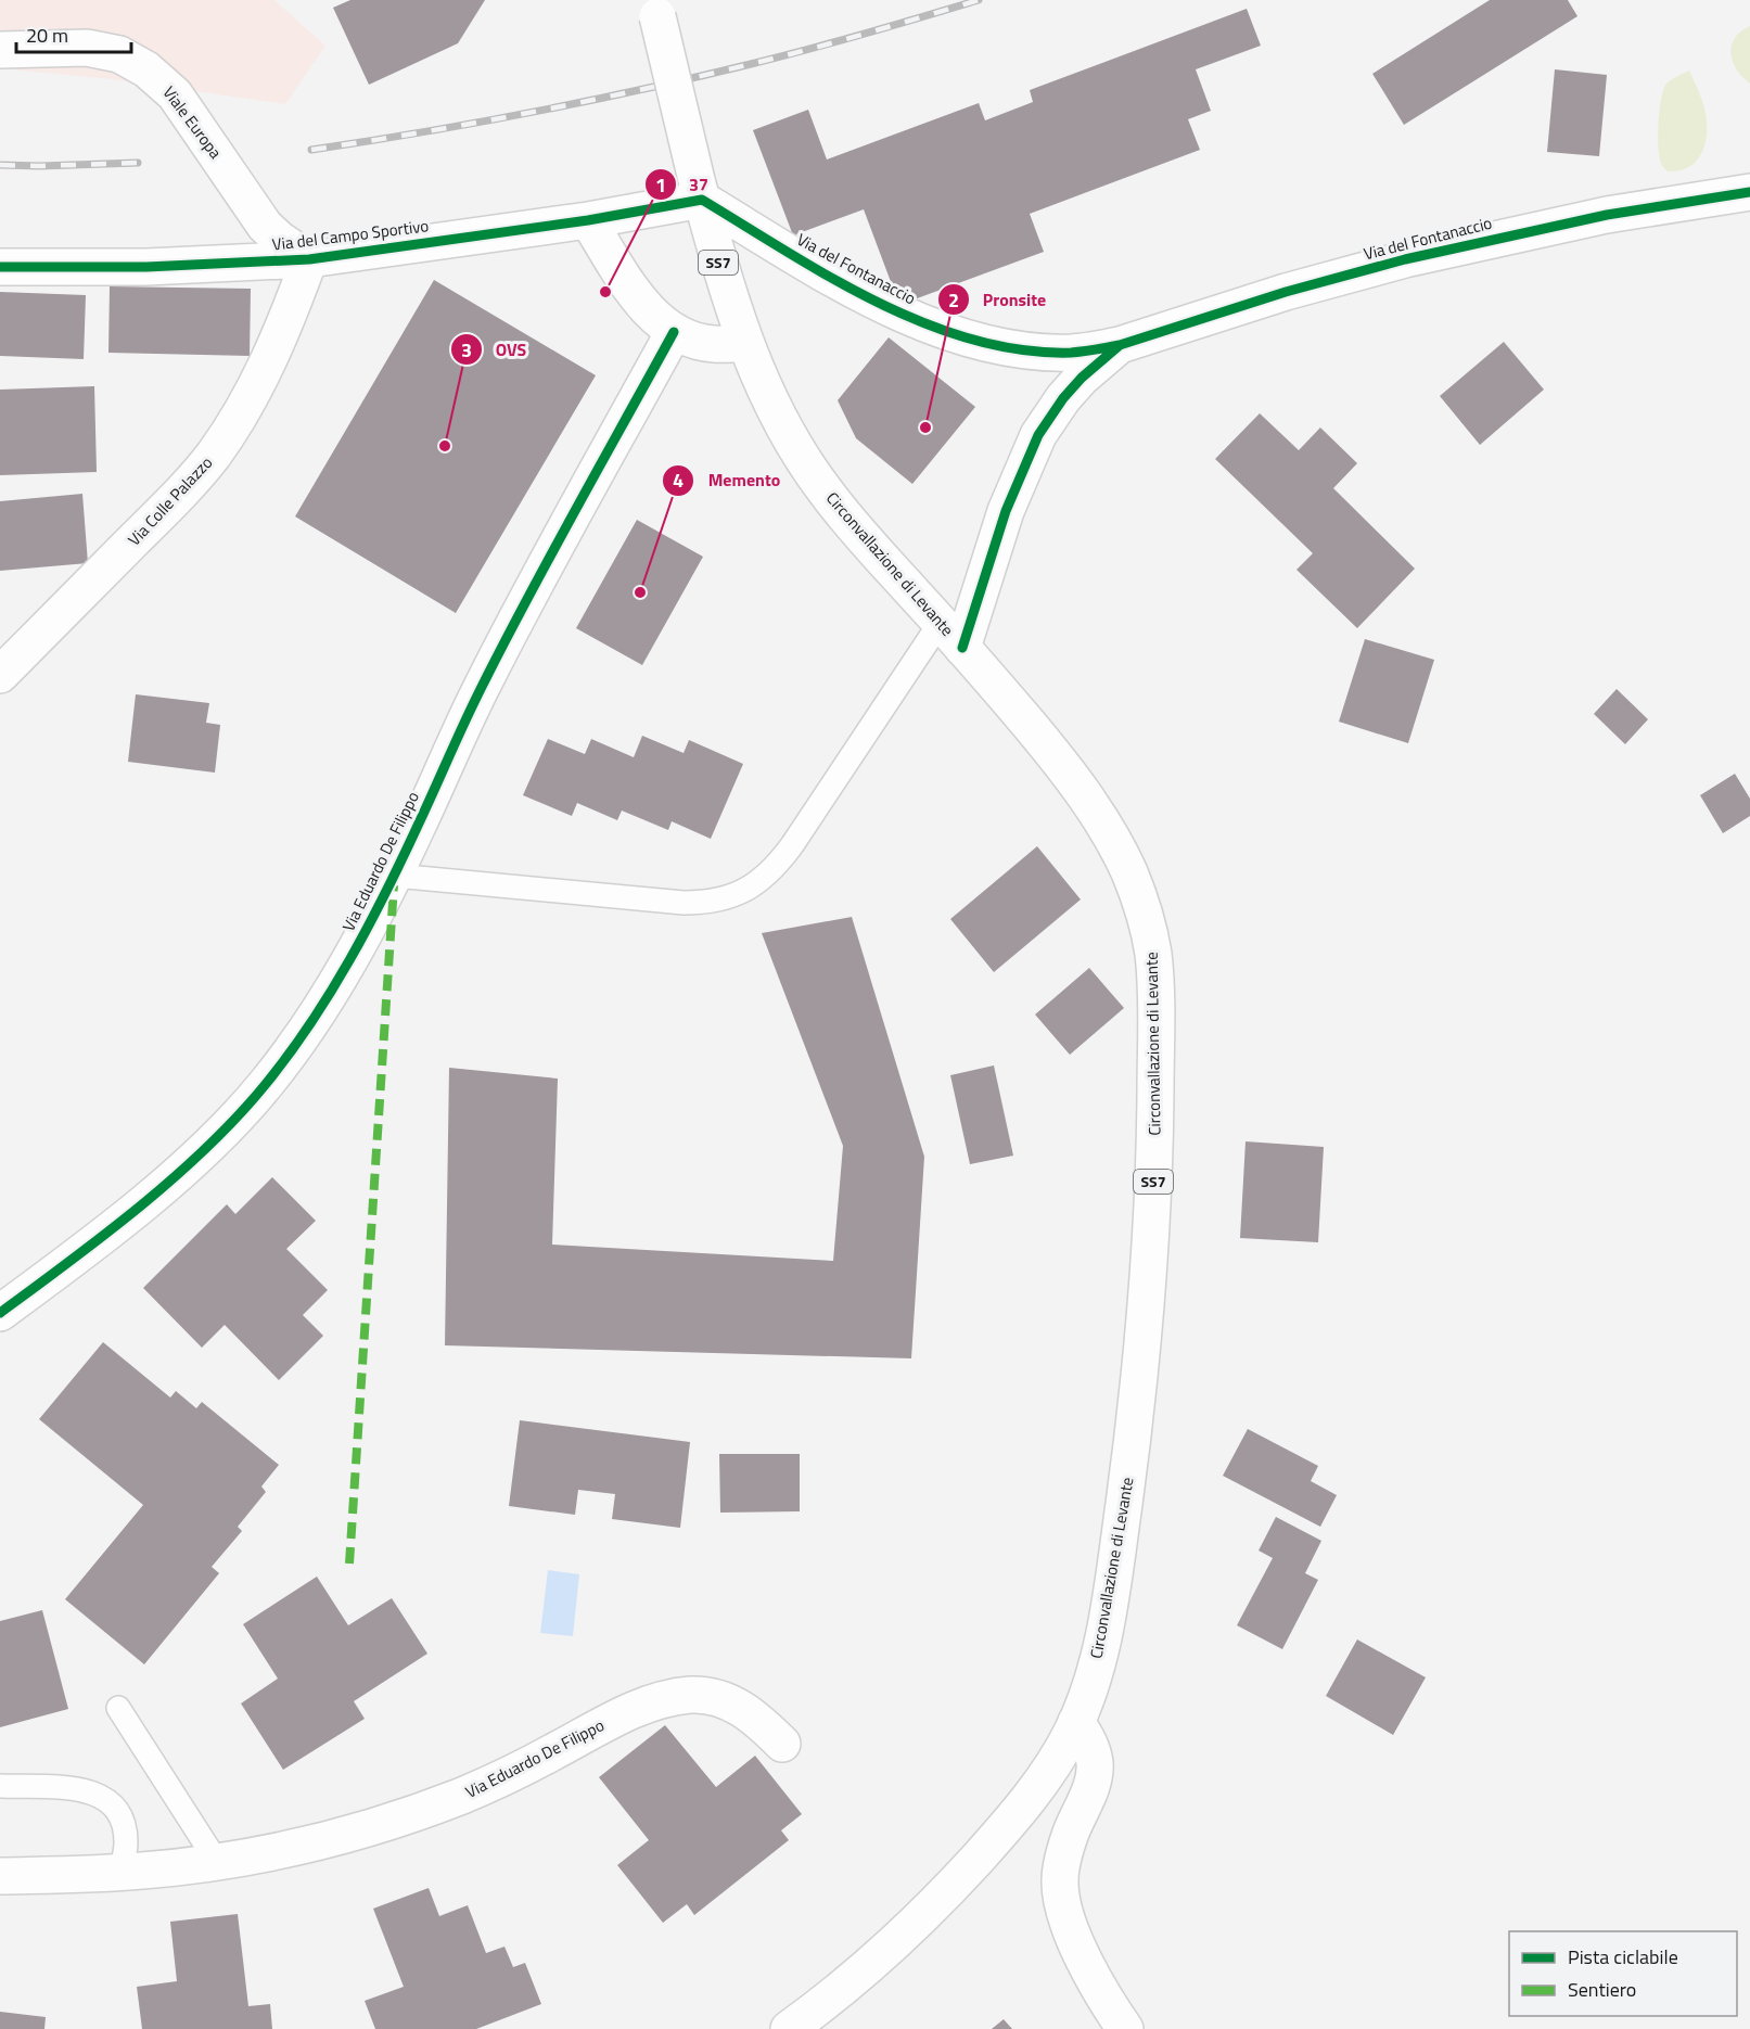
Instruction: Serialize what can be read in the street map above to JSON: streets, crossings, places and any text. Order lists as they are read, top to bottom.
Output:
{
  "streets": {
    "street": [
      "Viale Europa",
      "Via del Campo Sportivo",
      "Via del Fontanaccio",
      "SS7",
      "Via Colle Palazzo",
      "Circonvallazione di Levante",
      "Via Eduardo De Filippo"
    ]
  },
  "crossings": [
    ["Viale Europa", "Via del Campo Sportivo"],
    ["Viale Europa", "Via Colle Palazzo"],
    ["Via del Campo Sportivo", "Via del Fontanaccio"],
    ["Via del Campo Sportivo", "Via Colle Palazzo"],
    ["Via del Campo Sportivo", "Circonvallazione di Levante"],
    ["Via del Fontanaccio", "Circonvallazione di Levante"]
  ],
  "places": [
    "37",
    "Pronsite",
    "OVS",
    "Memento"
  ],
  "legend": ["Pista ciclabile", "Sentiero"],
  "scale_bar": "20 m"
}
